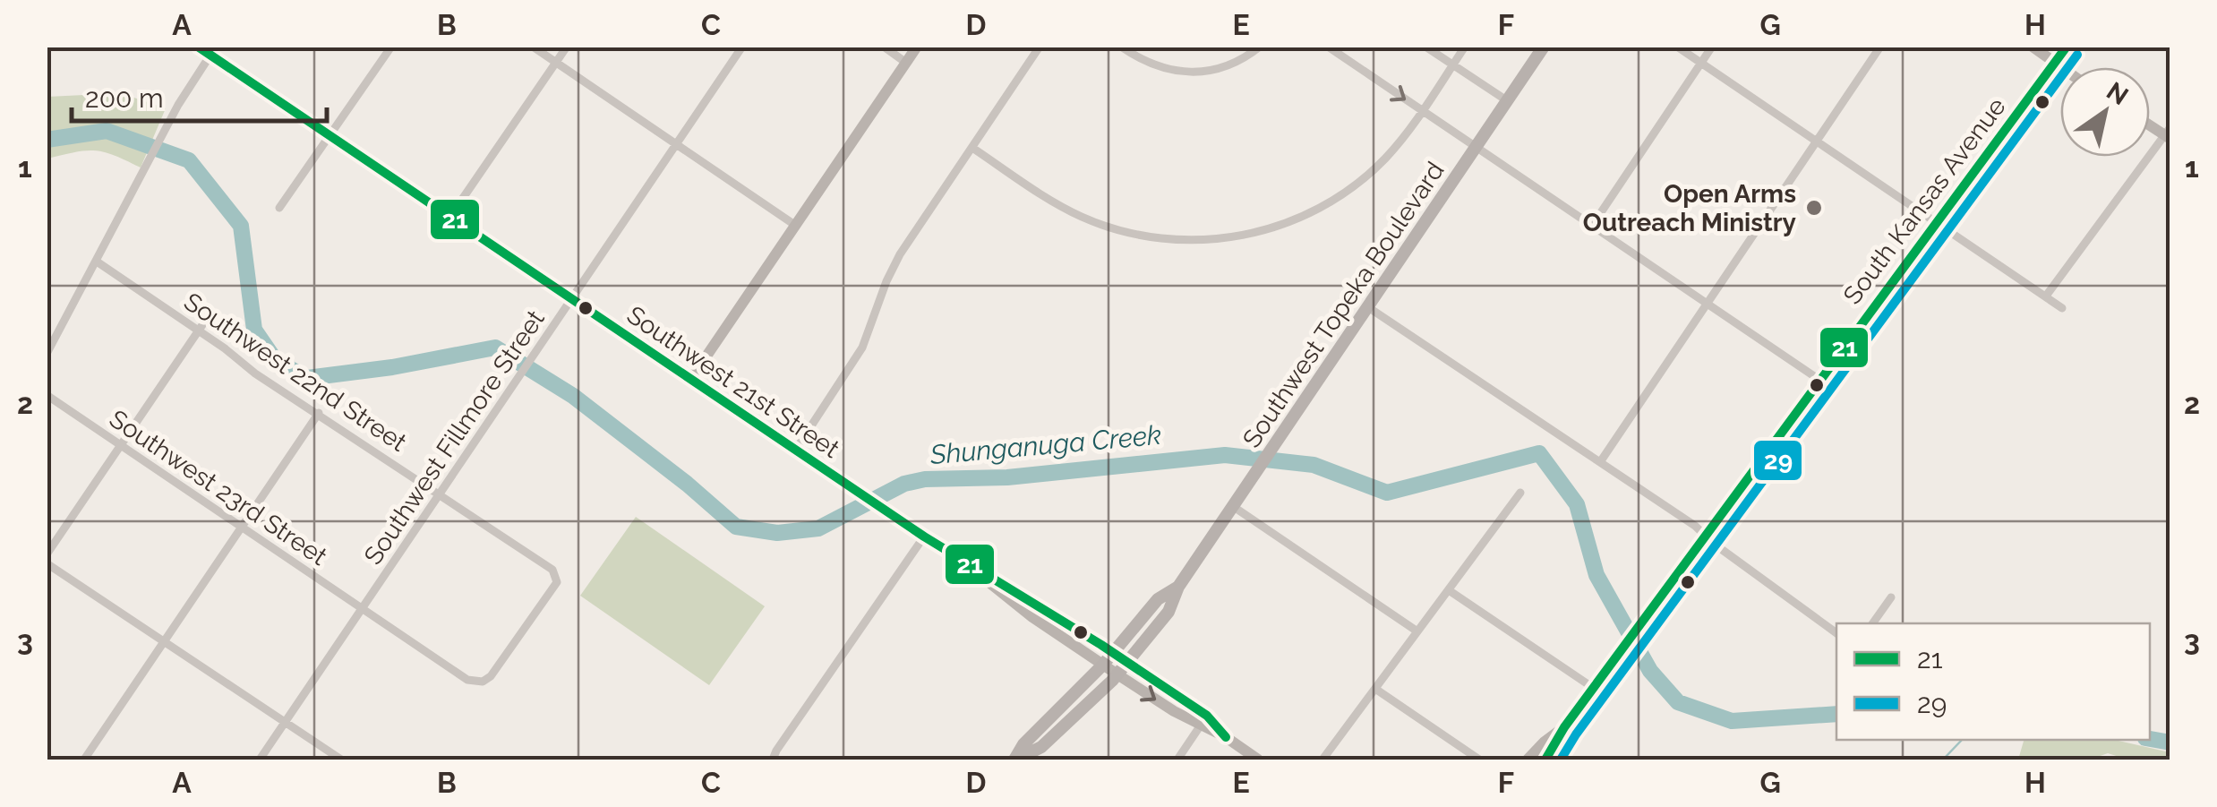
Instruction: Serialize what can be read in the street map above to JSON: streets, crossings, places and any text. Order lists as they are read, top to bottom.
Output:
{
  "streets": {
    "main road": ["South Kansas Avenue", "Southwest Topeka Boulevard", "Southwest 21st Street"],
    "street": ["Southwest 22nd Street", "Southwest Fillmore Street", "Southwest 23rd Street"]
  },
  "crossings": [
    ["Southwest Topeka Boulevard", "Southwest 21st Street"],
    ["Southwest 22nd Street", "Southwest Fillmore Street"],
    ["Southwest 22nd Street", "Southwest 23rd Street"],
    ["Southwest 21st Street", "Southwest Fillmore Street"],
    ["Southwest Fillmore Street", "Southwest 23rd Street"]
  ],
  "water": ["Shunganuga Creek"],
  "places": ["Open Arms Outreach Ministry"],
  "lines": ["transit line 21", "transit line 29"],
  "legend": ["21", "29"],
  "scale_bar": "200 m",
  "north": "top right",
  "grid": {
    "columns": [
      "A",
      "B",
      "C",
      "D",
      "E",
      "F",
      "G",
      "H"
    ],
    "rows": ["1", "2", "3"]
  }
}
